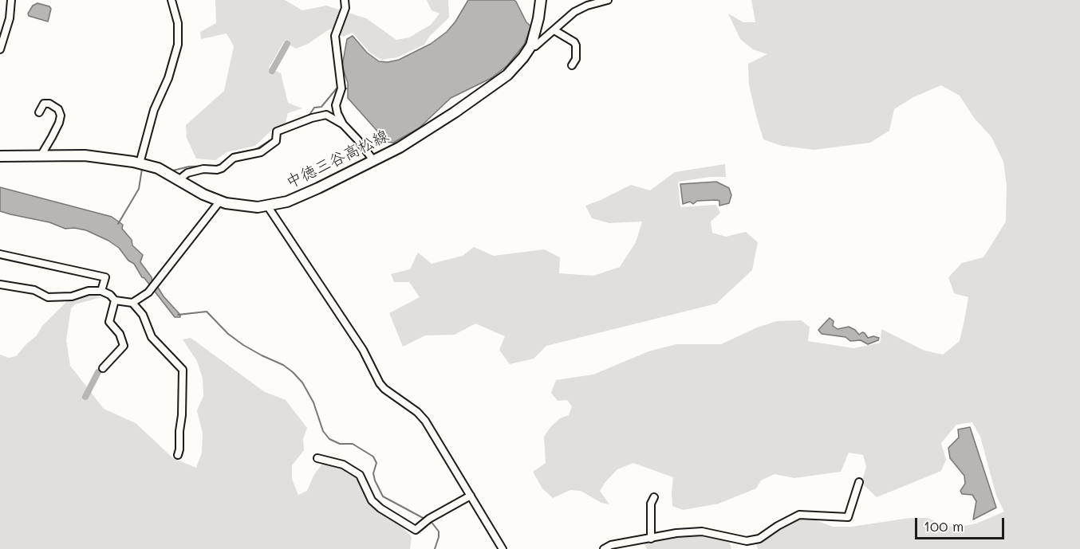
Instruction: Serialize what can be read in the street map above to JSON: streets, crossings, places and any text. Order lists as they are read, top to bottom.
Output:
{
  "streets": {
    "main road": ["中徳三谷高松線"]
  },
  "scale_bar": "100 m"
}
